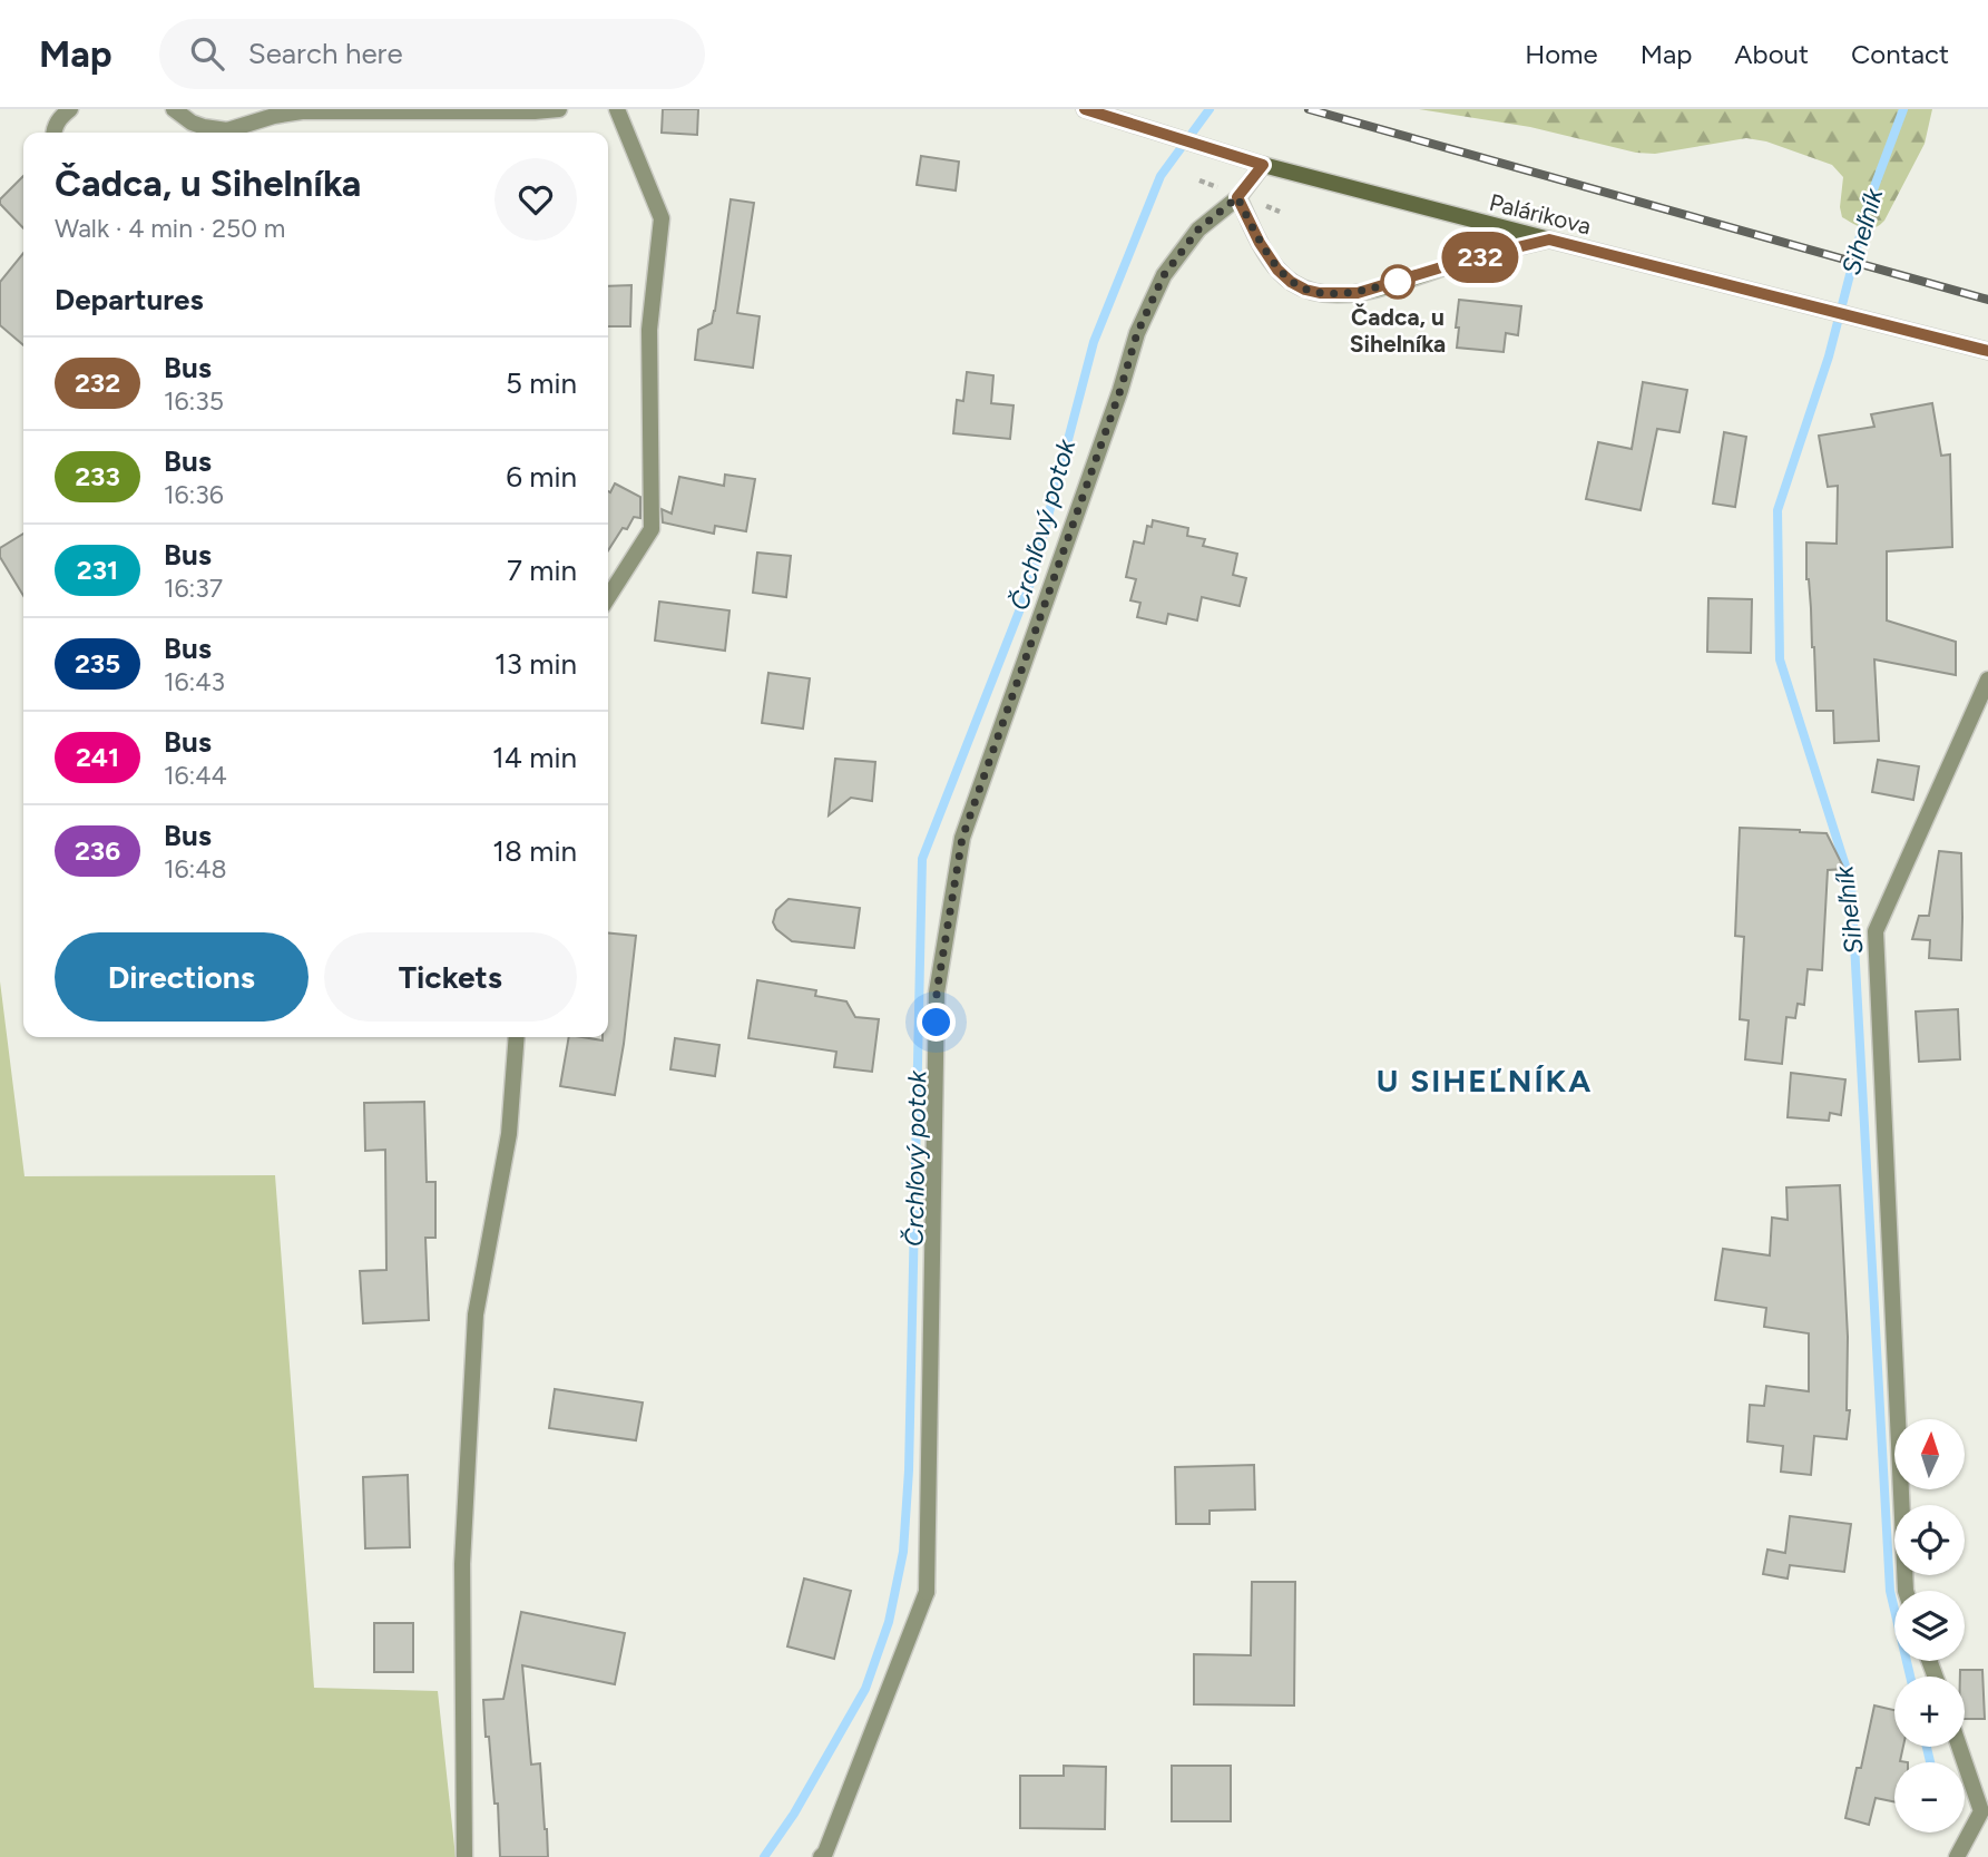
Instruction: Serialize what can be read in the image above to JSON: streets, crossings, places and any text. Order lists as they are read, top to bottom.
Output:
{
  "streets": {
    "main road": ["Palárikova"]
  },
  "districts": ["U SIHEĽNÍKA"],
  "water": ["Siheľník", "Črchľový potok"],
  "places": ["Čadca, u Sihelníka"],
  "lines": ["bus line 232"],
  "north": "top",
  "page": {
    "header": "Map",
    "search": "Search here",
    "nav": [
      "Home",
      "Map",
      "About",
      "Contact"
    ],
    "on_map": "232",
    "heading": [
      ["Čadca, u Sihelníka", "Walk · 4 min · 250 m"],
      "Departures"
    ],
    "list": [
      {
        "mark": "232",
        "name": "Bus",
        "note": "16:35",
        "value": "5 min"
      },
      {
        "mark": "233",
        "name": "Bus",
        "note": "16:36",
        "value": "6 min"
      },
      {
        "mark": "231",
        "name": "Bus",
        "note": "16:37",
        "value": "7 min"
      },
      {
        "mark": "235",
        "name": "Bus",
        "note": "16:43",
        "value": "13 min"
      },
      {
        "mark": "241",
        "name": "Bus",
        "note": "16:44",
        "value": "14 min"
      },
      {
        "mark": "236",
        "name": "Bus",
        "note": "16:48",
        "value": "18 min"
      }
    ],
    "buttons": ["Directions", "Tickets"],
    "map_buttons": ["+", "−"]
  }
}
